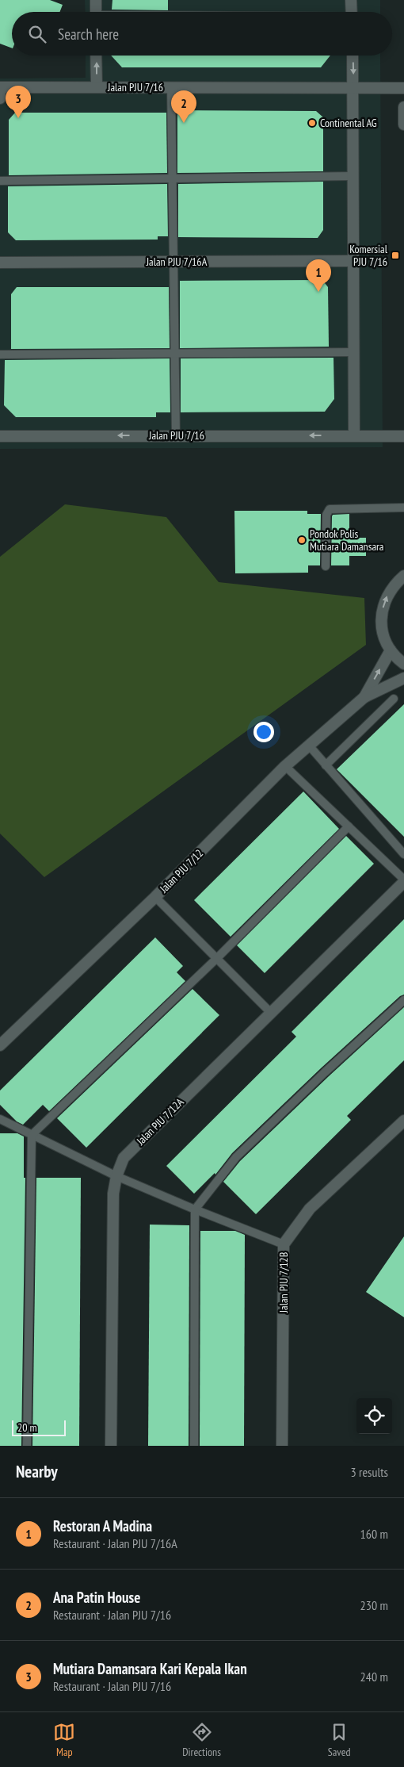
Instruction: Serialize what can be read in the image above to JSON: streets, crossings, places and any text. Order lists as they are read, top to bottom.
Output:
{
  "streets": {
    "street": [
      "Jalan PJU 7/16",
      "Jalan PJU 7/16A",
      "Jalan PJU 7/12",
      "Jalan PJU 7/12A",
      "Jalan PJU 7/12B"
    ]
  },
  "one_way": ["Jalan PJU 7/16"],
  "places": {
    "other": ["Continental AG", "Pondok Polis Mutiara Damansara"],
    "transit": ["Komersial PJU 7/16"]
  },
  "scale_bar": "20 m",
  "page": {
    "search": "Search here",
    "pins": ["3", "2", "1"],
    "scale": "20 m",
    "heading": ["Nearby", "3 results"],
    "list": [
      {
        "mark": "1",
        "name": "Restoran A Madina",
        "note": "Restaurant · Jalan PJU 7/16A",
        "value": "160 m"
      },
      {
        "mark": "2",
        "name": "Ana Patin House",
        "note": "Restaurant · Jalan PJU 7/16",
        "value": "230 m"
      },
      {
        "mark": "3",
        "name": "Mutiara Damansara Kari Kepala Ikan",
        "note": "Restaurant · Jalan PJU 7/16",
        "value": "240 m"
      }
    ],
    "nav": ["Map", "Directions", "Saved"]
  }
}
